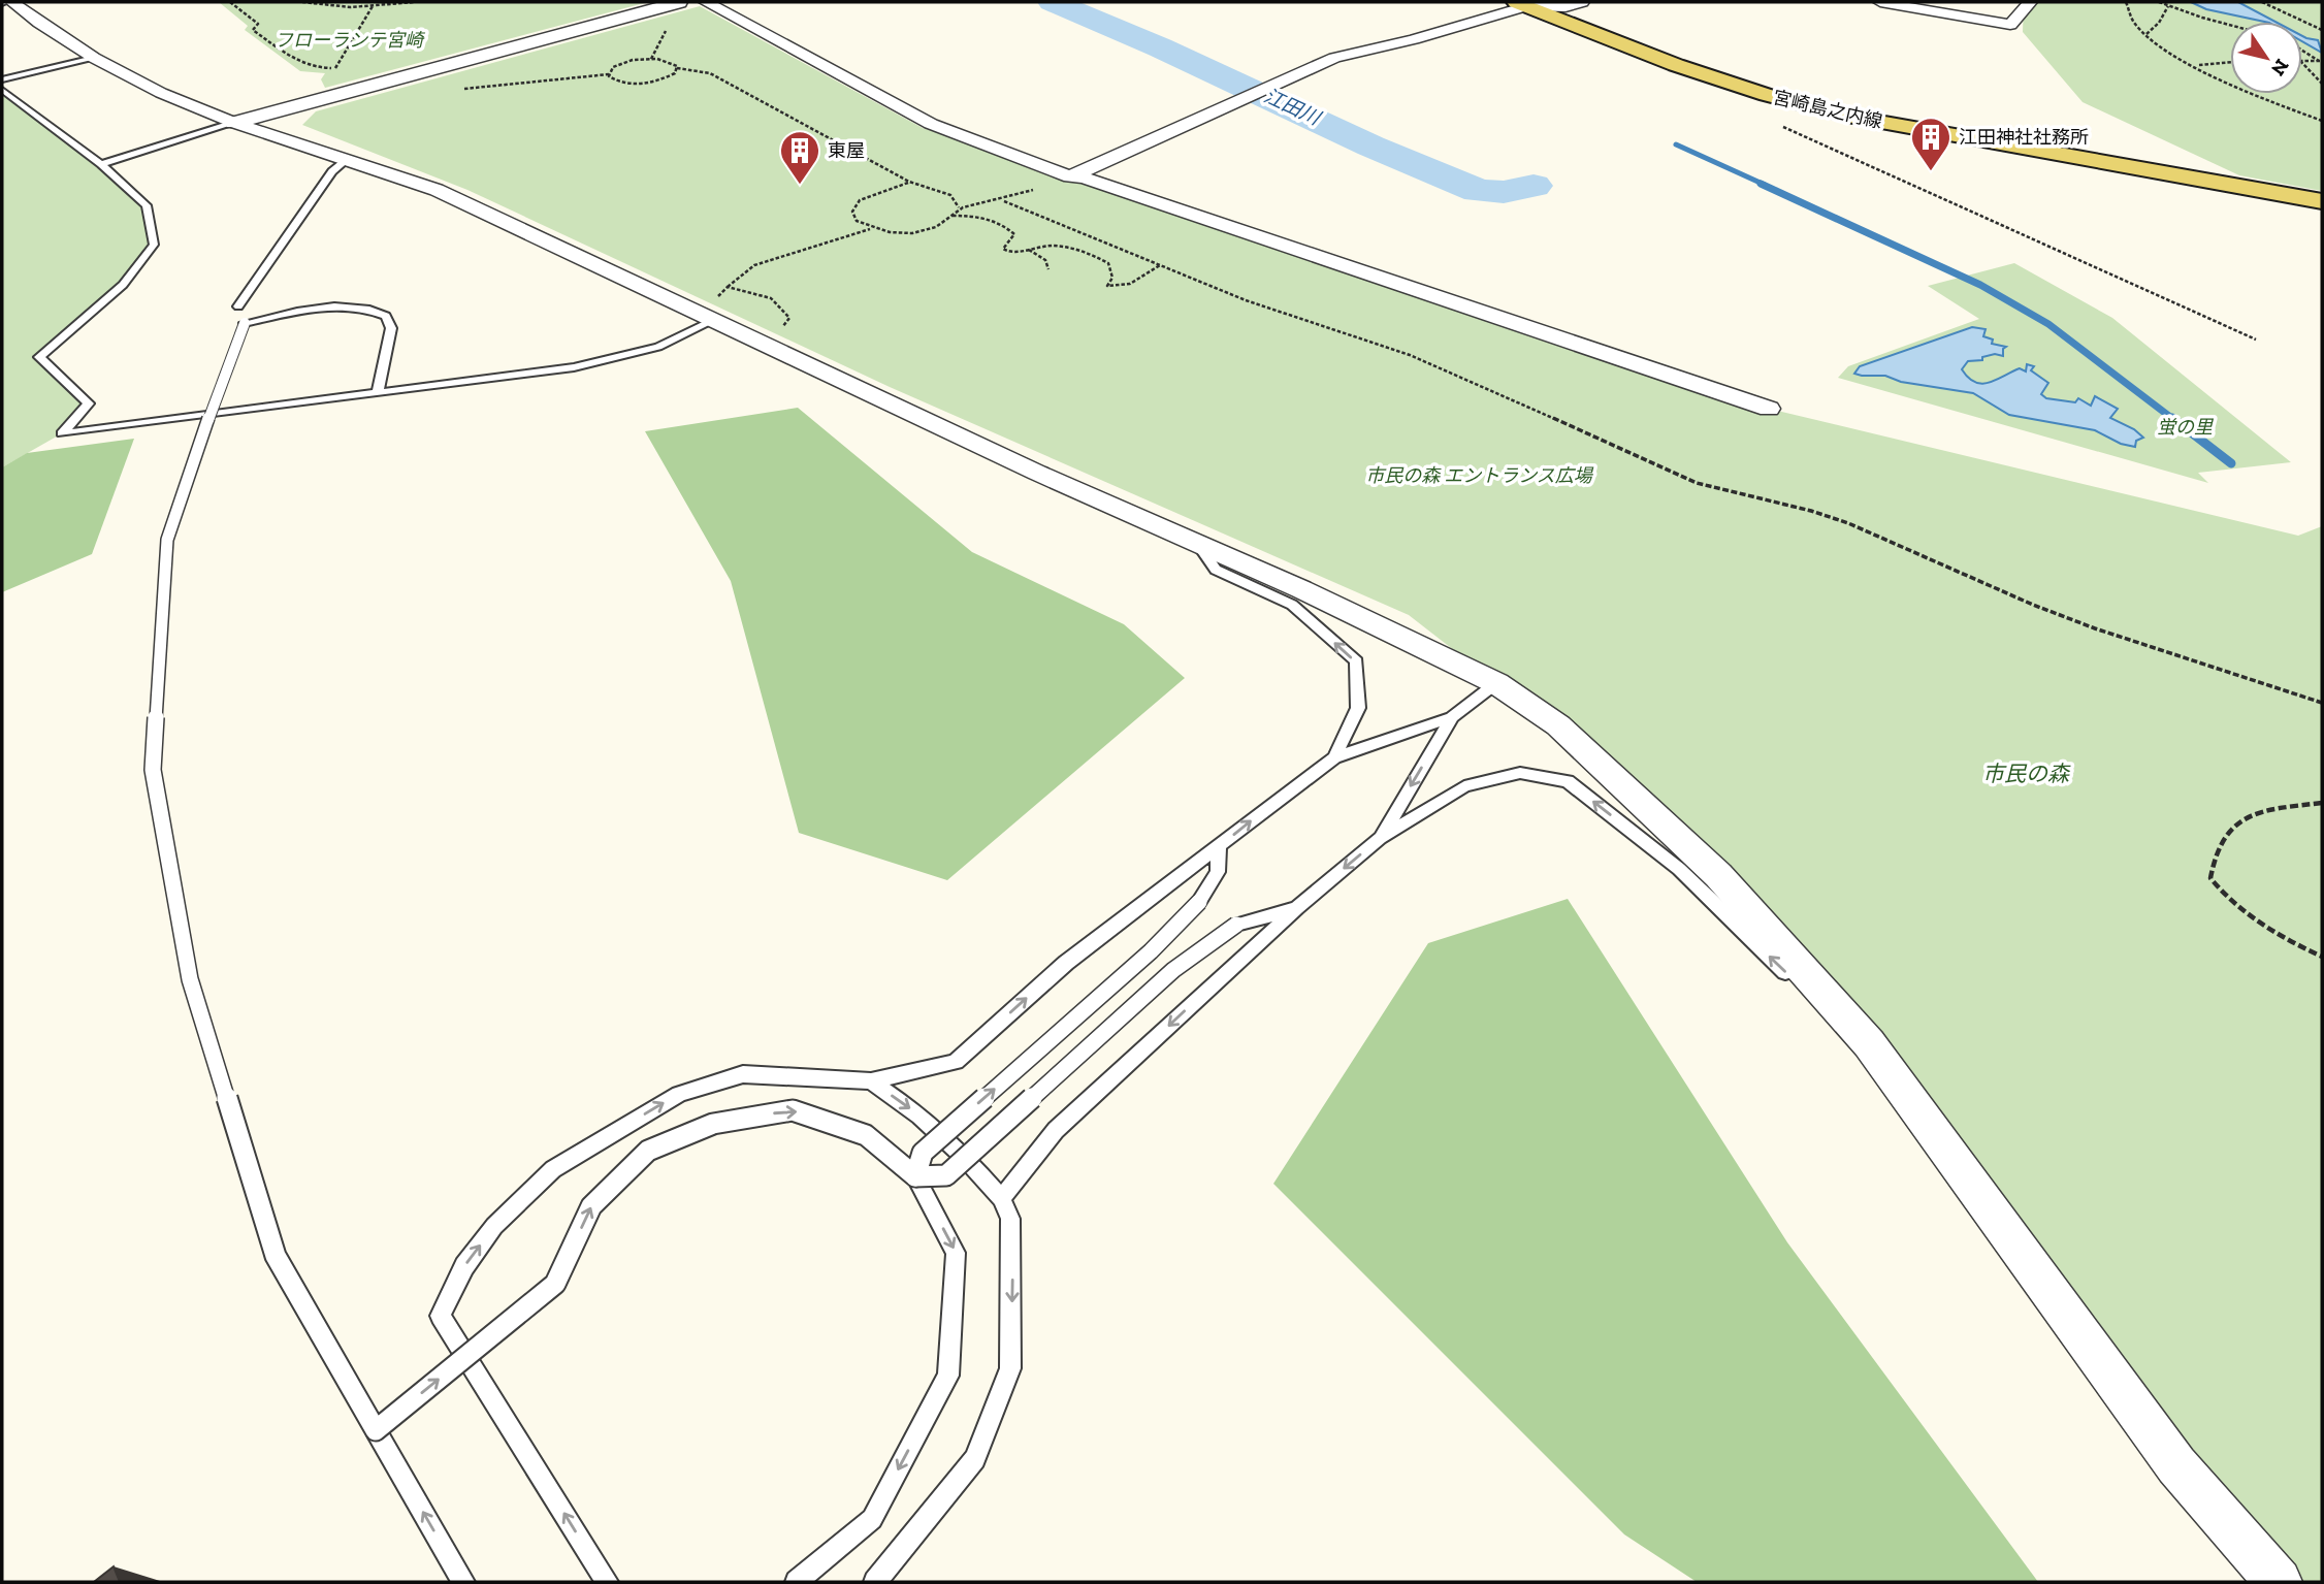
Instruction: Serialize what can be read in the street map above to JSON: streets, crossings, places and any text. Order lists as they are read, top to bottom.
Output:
{
  "streets": {
    "main road": ["宮崎島之内線"]
  },
  "water": ["江田川"],
  "parks": [
    "フローランテ宮崎",
    "蛍の里",
    "市民の森 エントランス広場",
    "市民の森"
  ],
  "places": {
    "building": ["江田神社社務所", "東屋"]
  },
  "north": "bottom right"
}
